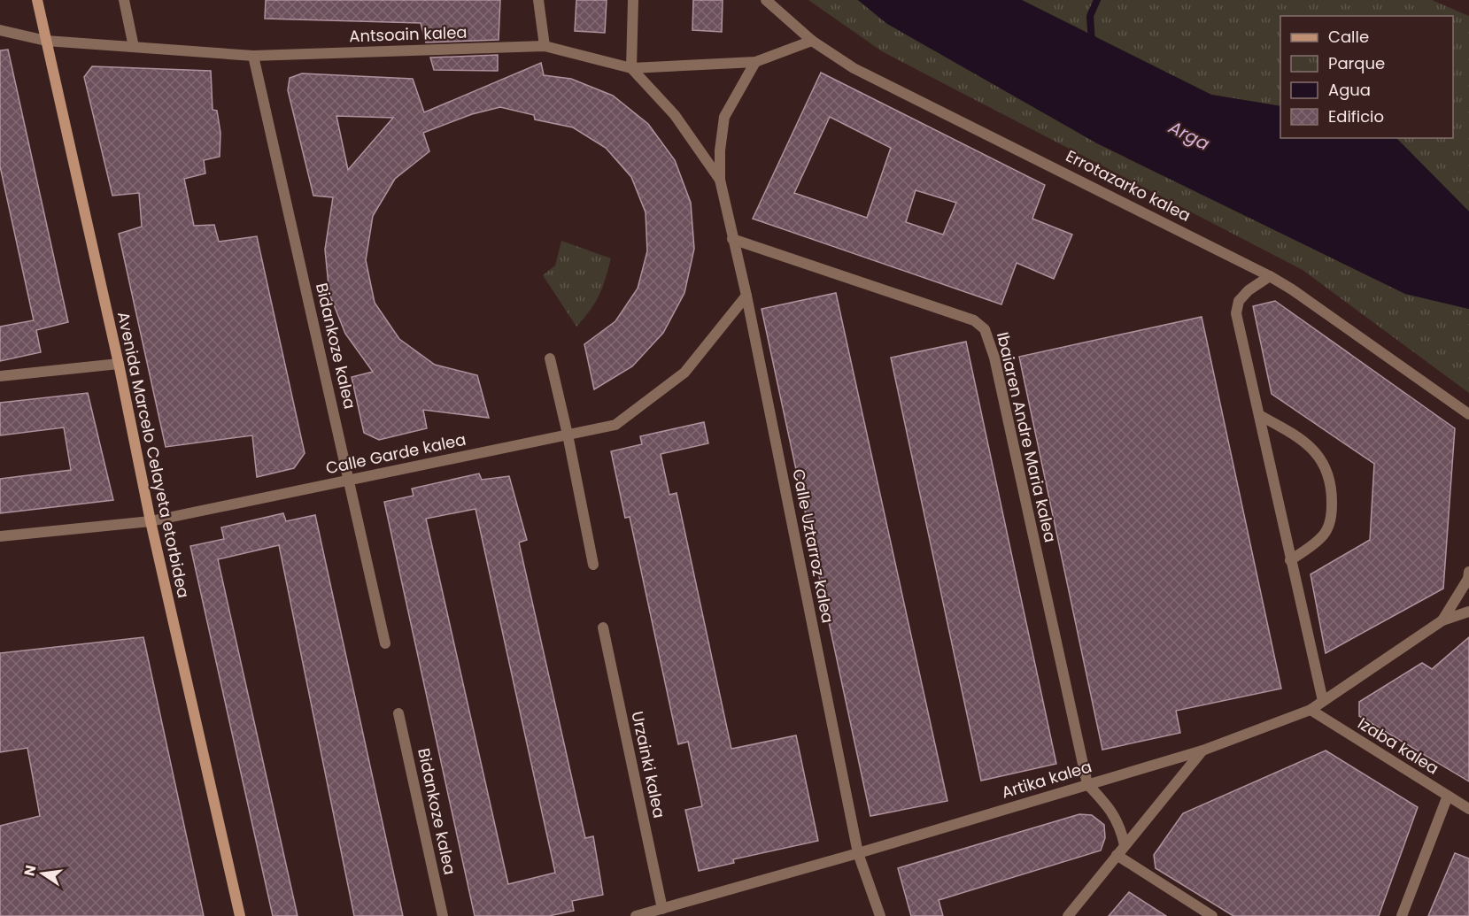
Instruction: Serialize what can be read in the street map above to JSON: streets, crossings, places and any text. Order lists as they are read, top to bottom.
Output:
{
  "streets": {
    "main road": ["Avenida Marcelo Celayeta etorbidea"],
    "street": [
      "Antsoain kalea",
      "Errotazarko kalea",
      "Bidankoze kalea",
      "Ibaiaren Andre Maria kalea",
      "Calle Garde kalea",
      "Calle Uztarroz kalea",
      "Izaba kalea",
      "Urzainki kalea",
      "Artika kalea"
    ]
  },
  "crossings": [
    ["Antsoain kalea", "Errotazarko kalea"],
    ["Antsoain kalea", "Bidankoze kalea"],
    ["Antsoain kalea", "Avenida Marcelo Celayeta etorbidea"],
    ["Antsoain kalea", "Calle Uztarroz kalea"],
    ["Bidankoze kalea", "Calle Garde kalea"],
    ["Ibaiaren Andre Maria kalea", "Calle Uztarroz kalea"],
    ["Ibaiaren Andre Maria kalea", "Artika kalea"],
    ["Calle Garde kalea", "Avenida Marcelo Celayeta etorbidea"],
    ["Calle Garde kalea", "Calle Uztarroz kalea"],
    ["Calle Uztarroz kalea", "Artika kalea"],
    ["Izaba kalea", "Artika kalea"],
    ["Urzainki kalea", "Artika kalea"]
  ],
  "water": ["Arga"],
  "legend": [
    "Calle",
    "Parque",
    "Agua",
    "Edificio"
  ],
  "north": "left"
}
